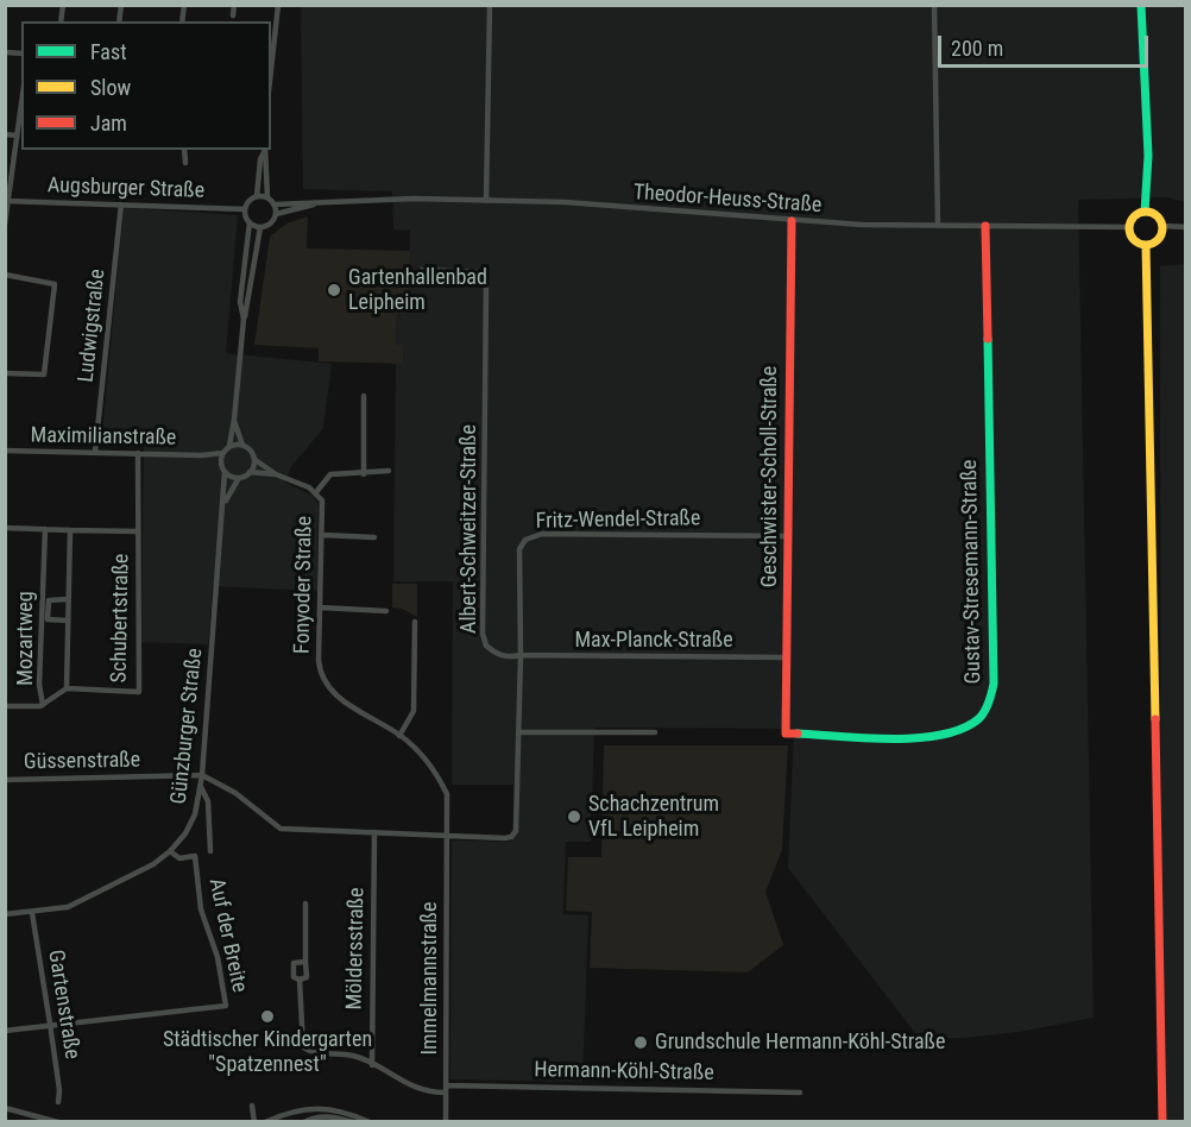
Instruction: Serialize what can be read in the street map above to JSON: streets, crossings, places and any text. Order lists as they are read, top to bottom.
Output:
{
  "streets": {
    "street": [
      "Augsburger Straße",
      "Theodor-Heuss-Straße",
      "Ludwigstraße",
      "Maximilianstraße",
      "Geschwister-Scholl-Straße",
      "Fritz-Wendel-Straße",
      "Albert-Schweitzer-Straße",
      "Gustav-Stresemann-Straße",
      "Fonyoder Straße",
      "Schubertstraße",
      "Mozartweg",
      "Max-Planck-Straße",
      "Günzburger Straße",
      "Güssenstraße",
      "Auf der Breite",
      "Möldersstraße",
      "Immelmannstraße",
      "Gartenstraße",
      "Hermann-Köhl-Straße"
    ]
  },
  "crossings": [
    ["Augsburger Straße", "Theodor-Heuss-Straße"],
    ["Augsburger Straße", "Ludwigstraße"],
    ["Theodor-Heuss-Straße", "Geschwister-Scholl-Straße"],
    ["Theodor-Heuss-Straße", "Gustav-Stresemann-Straße"],
    ["Ludwigstraße", "Maximilianstraße"],
    ["Maximilianstraße", "Fonyoder Straße"],
    ["Maximilianstraße", "Schubertstraße"],
    ["Maximilianstraße", "Günzburger Straße"],
    ["Geschwister-Scholl-Straße", "Fritz-Wendel-Straße"],
    ["Geschwister-Scholl-Straße", "Gustav-Stresemann-Straße"],
    ["Geschwister-Scholl-Straße", "Max-Planck-Straße"],
    ["Fritz-Wendel-Straße", "Albert-Schweitzer-Straße"],
    ["Fritz-Wendel-Straße", "Max-Planck-Straße"],
    ["Albert-Schweitzer-Straße", "Max-Planck-Straße"],
    ["Fonyoder Straße", "Günzburger Straße"],
    ["Fonyoder Straße", "Immelmannstraße"],
    ["Günzburger Straße", "Güssenstraße"],
    ["Günzburger Straße", "Auf der Breite"],
    ["Günzburger Straße", "Gartenstraße"],
    ["Auf der Breite", "Gartenstraße"],
    ["Immelmannstraße", "Hermann-Köhl-Straße"]
  ],
  "places": [
    "Gartenhallenbad Leipheim",
    "Schachzentrum VfL Leipheim",
    "Städtischer Kindergarten \"Spatzennest\"",
    "Grundschule Hermann-Köhl-Straße"
  ],
  "legend": ["Fast", "Slow", "Jam"],
  "scale_bar": "200 m"
}
